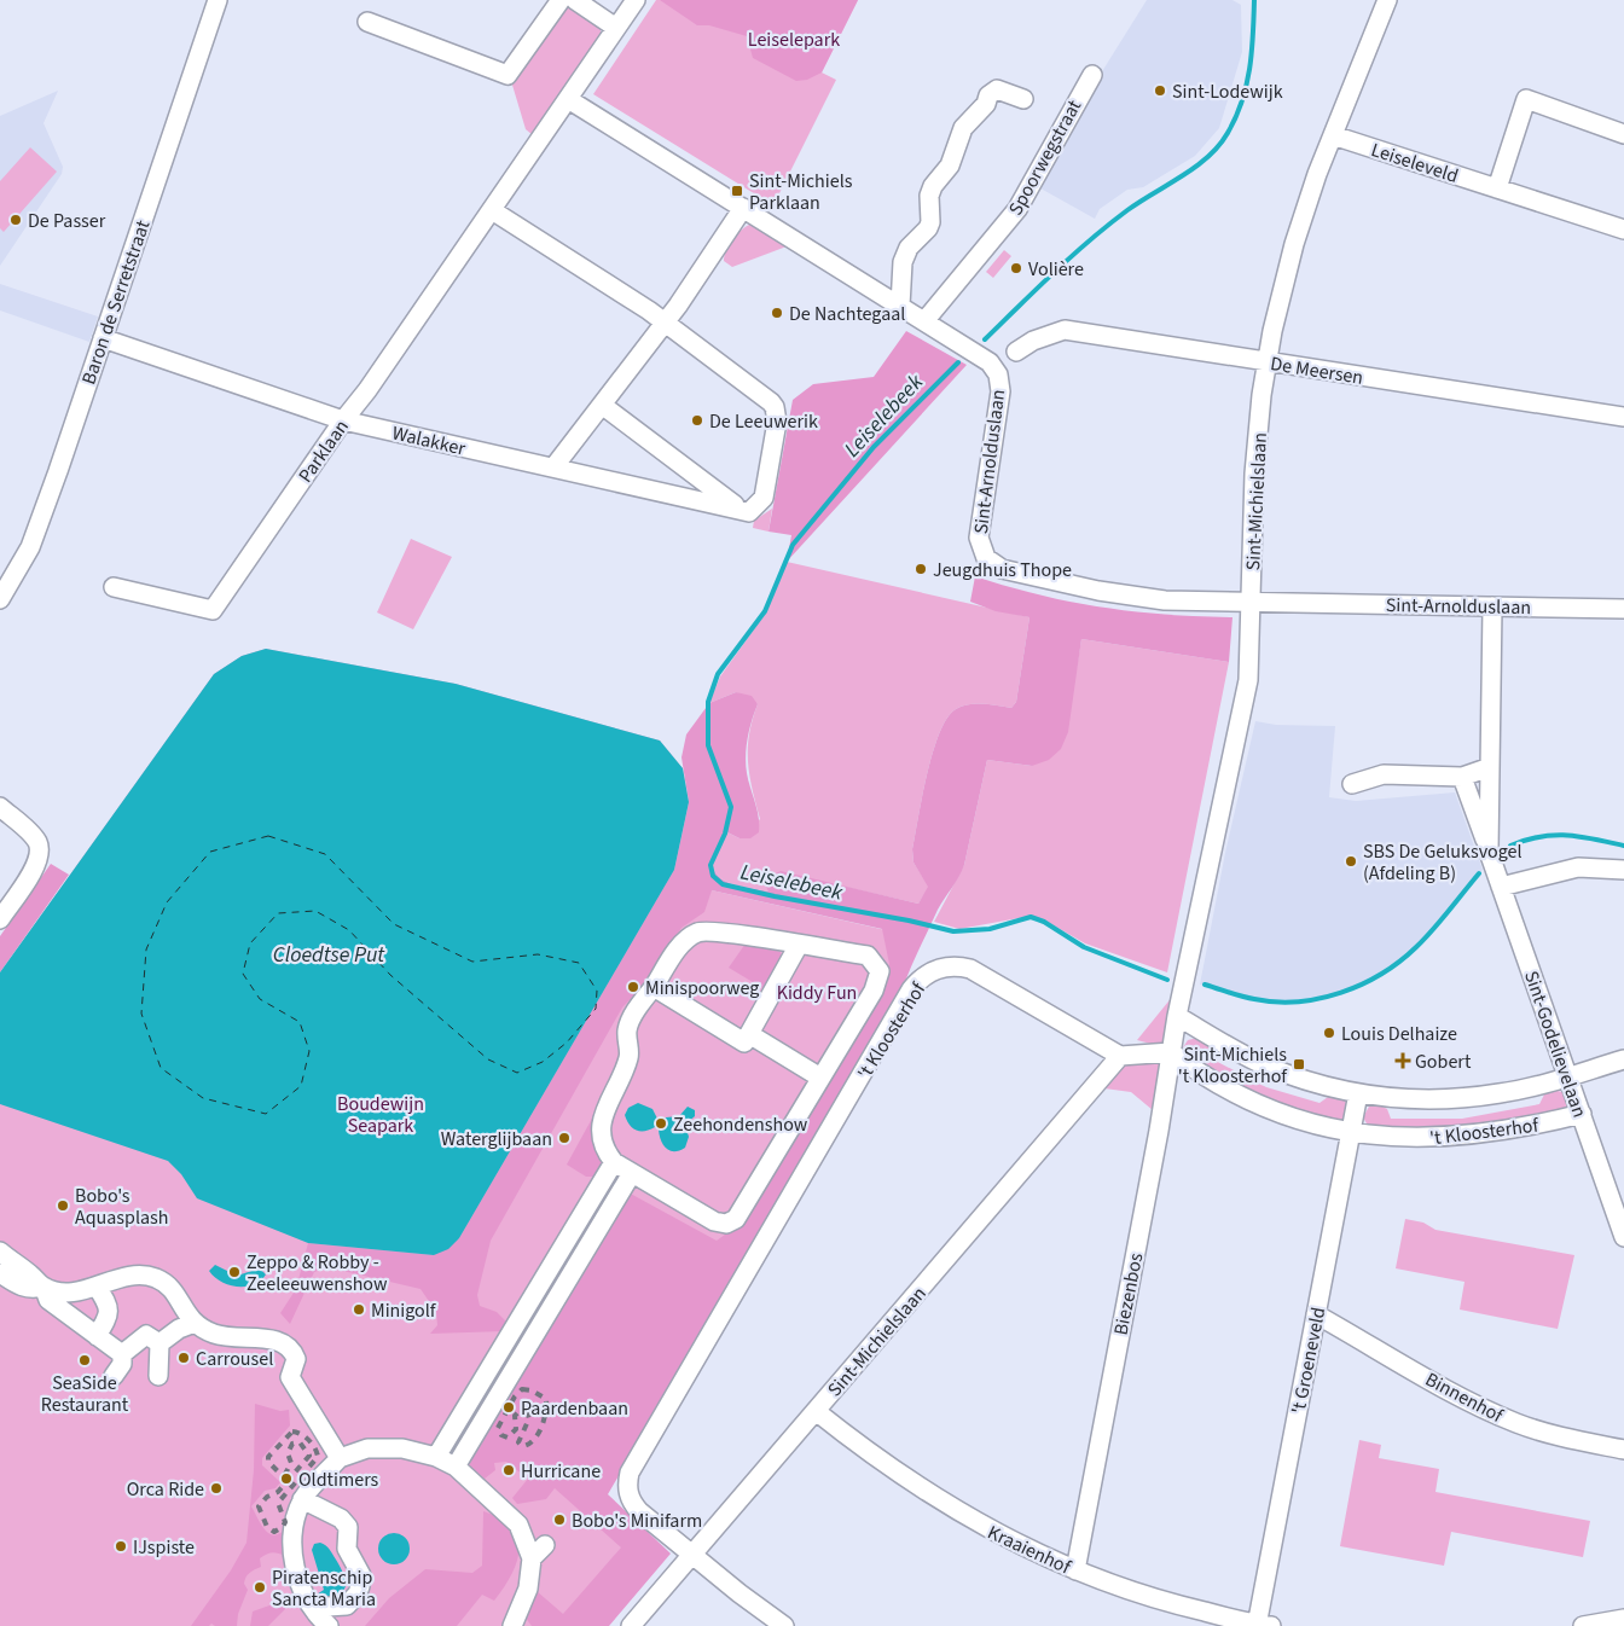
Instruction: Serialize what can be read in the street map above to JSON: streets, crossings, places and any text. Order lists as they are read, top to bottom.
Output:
{
  "streets": {
    "street": [
      "Spoorwegstraat",
      "Leiseleveld",
      "Baron de Serretstraat",
      "De Meersen",
      "Walakker",
      "Parklaan",
      "Sint-Arnolduslaan",
      "Sint-Michielslaan",
      "'t Kloosterhof",
      "Sint-Godelievelaan",
      "Biezenbos",
      "'t Groeneveld",
      "Binnenhof",
      "Kraaienhof"
    ]
  },
  "crossings": [
    ["Spoorwegstraat", "Sint-Arnolduslaan"],
    ["Leiseleveld", "Sint-Michielslaan"],
    ["Baron de Serretstraat", "Walakker"],
    ["De Meersen", "Sint-Michielslaan"],
    ["Walakker", "Parklaan"],
    ["Parklaan", "Sint-Arnolduslaan"],
    ["Sint-Arnolduslaan", "Sint-Michielslaan"],
    ["Sint-Arnolduslaan", "Sint-Godelievelaan"],
    ["Sint-Michielslaan", "'t Kloosterhof"],
    ["Sint-Michielslaan", "Biezenbos"],
    ["Sint-Michielslaan", "Kraaienhof"],
    ["'t Kloosterhof", "Sint-Godelievelaan"],
    ["'t Kloosterhof", "Biezenbos"],
    ["'t Kloosterhof", "'t Groeneveld"],
    ["Biezenbos", "Kraaienhof"],
    ["'t Groeneveld", "Binnenhof"],
    ["'t Groeneveld", "Kraaienhof"]
  ],
  "water": ["Leiselebeek", "Cloedtse Put"],
  "parks": ["Leiselepark", "Kiddy Fun", "Boudewijn Seapark"],
  "places": {
    "other": [
      "Sint-Lodewijk",
      "De Passer",
      "Volière",
      "De Nachtegaal",
      "De Leeuwerik",
      "Jeugdhuis Thope",
      "SBS De Geluksvogel (Afdeling B)",
      "Minispoorweg",
      "Louis Delhaize",
      "Zeehondenshow",
      "Waterglijbaan",
      "Bobo's Aquasplash",
      "Zeppo & Robby - Zeeleeuwenshow",
      "Minigolf",
      "Carrousel",
      "SeaSide Restaurant",
      "Paardenbaan",
      "Hurricane",
      "Oldtimers",
      "Orca Ride",
      "Bobo's Minifarm",
      "IJspiste",
      "Piratenschip Sancta Maria"
    ],
    "transit": ["Sint-Michiels Parklaan", "Sint-Michiels 't Kloosterhof"],
    "health": ["Gobert"]
  }
}
